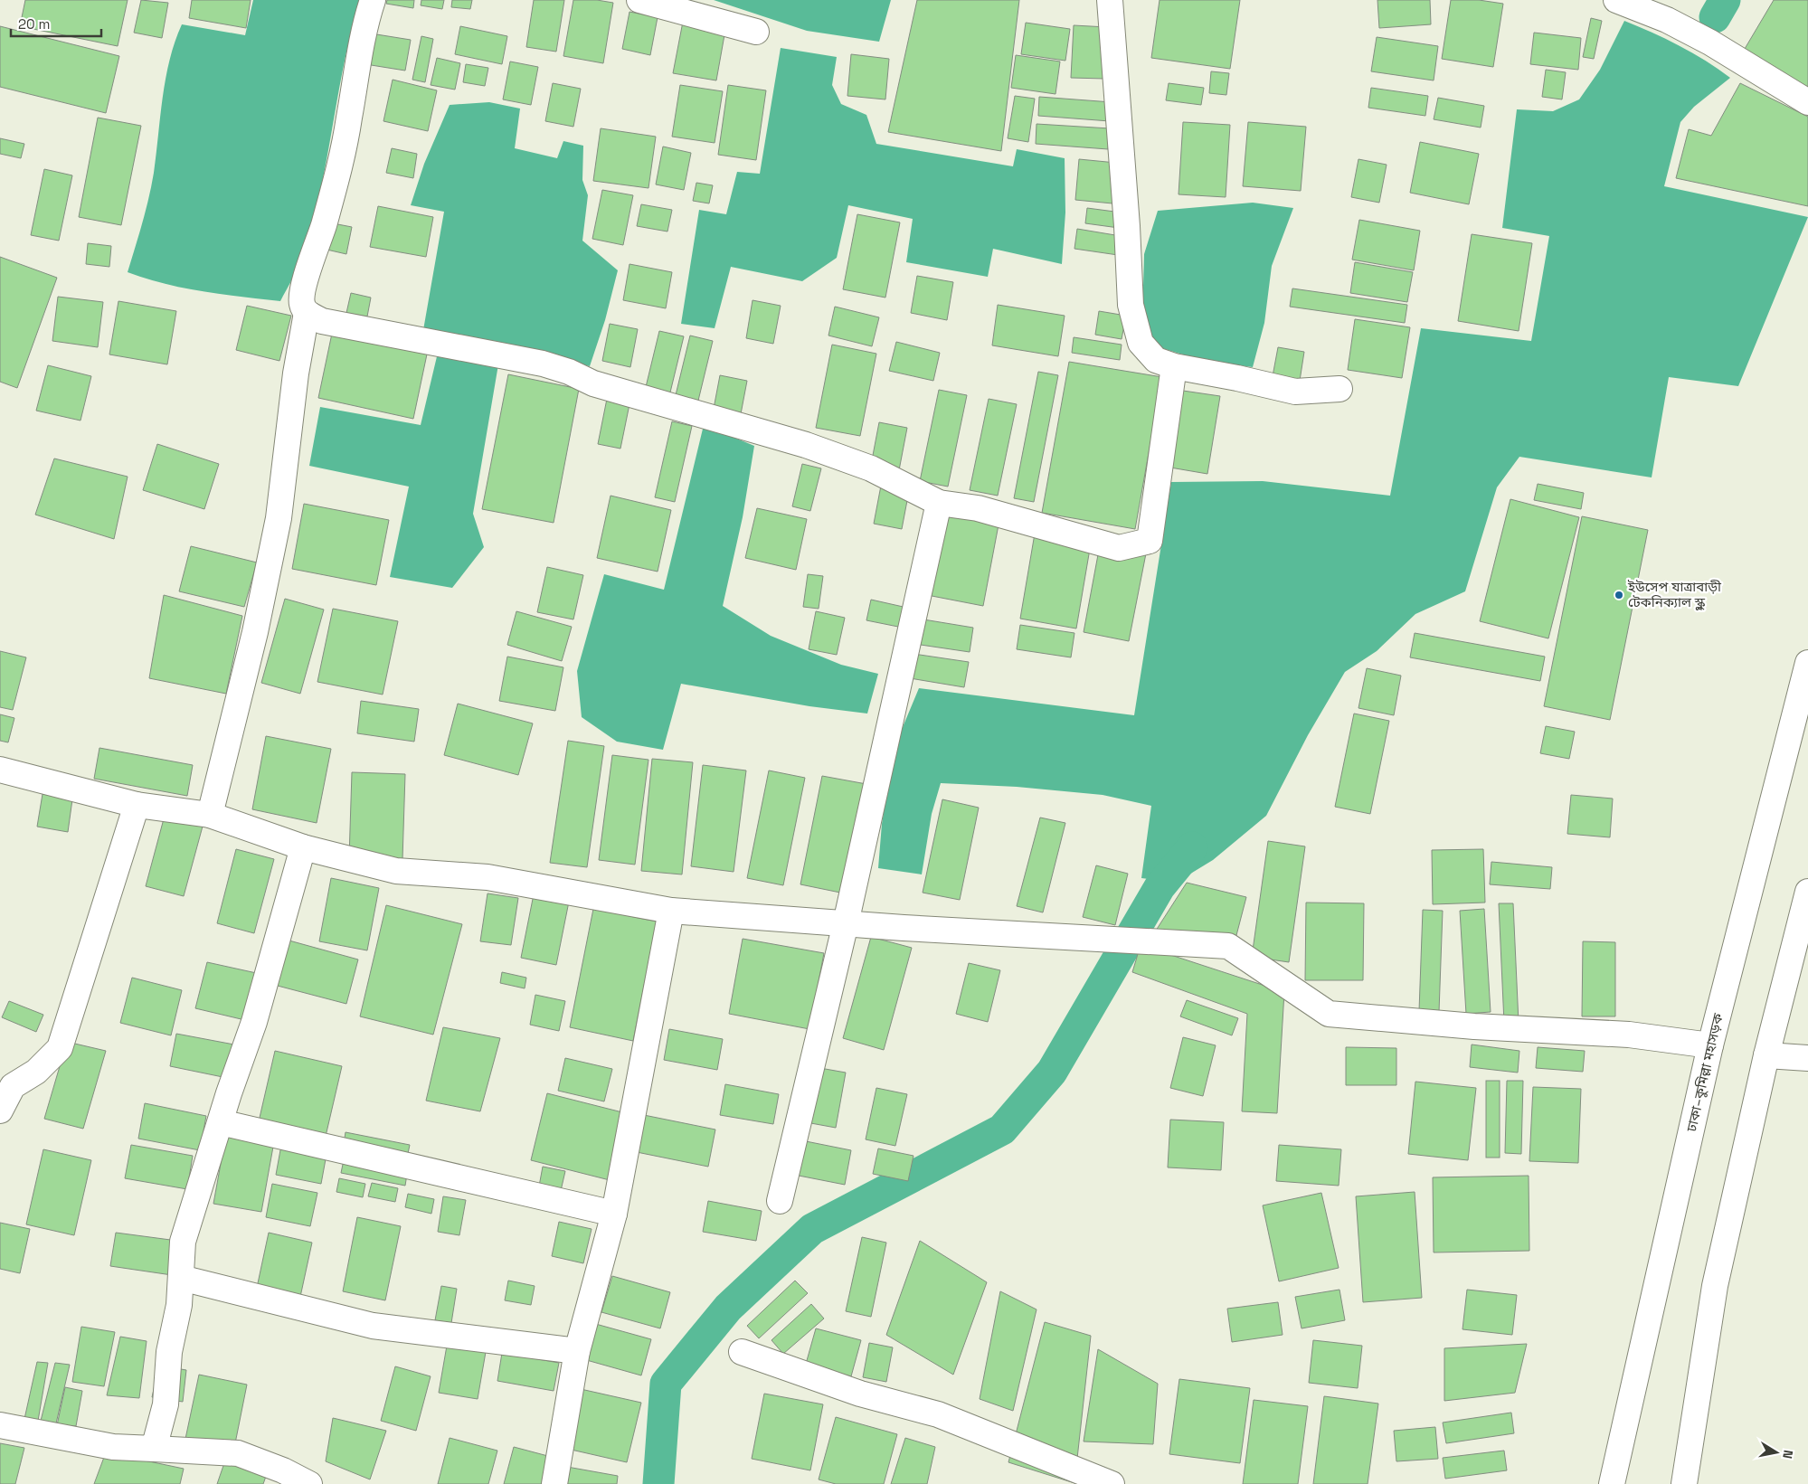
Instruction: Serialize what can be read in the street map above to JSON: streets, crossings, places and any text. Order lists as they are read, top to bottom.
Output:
{
  "streets": {
    "main road": ["ঢাকা–কুমিল্লা মহাসড়ক"]
  },
  "places": ["ইউসেপ যাত্রাবাড়ী টেকনিক্যাল স্কুল"],
  "scale_bar": "20 m",
  "north": "right"
}
